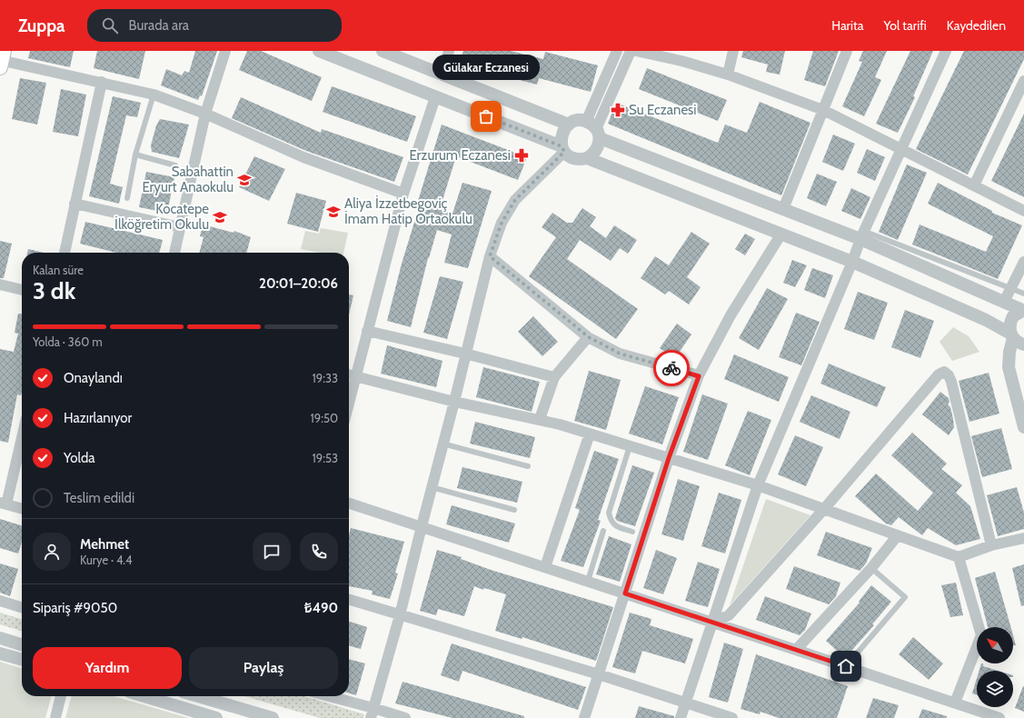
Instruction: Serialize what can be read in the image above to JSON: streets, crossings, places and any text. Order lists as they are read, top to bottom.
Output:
{
  "places": {
    "pharmacy": ["Su Eczanesi", "Erzurum Eczanesi"],
    "other": ["Gülakar Eczanesi"],
    "school or university": ["Sabahattin Eryurt Anaokulu", "Aliya İzzetbegoviç İmam Hatip Ortaokulu", "Kocatepe İlköğretim Okulu"]
  },
  "north": "top left",
  "page": {
    "header": "Zuppa",
    "search": "Burada ara",
    "nav": ["Harita", "Yol tarifi", "Kaydedilen"],
    "bubble": "Gülakar Eczanesi",
    "heading": ["3 dk", "Kalan süre", "20:01–20:06"],
    "panel": [
      "Mehmet",
      "Kurye · 4.4",
      "Sipariş #9050",
      "₺490"
    ],
    "bar": "Yolda · 360 m",
    "list": [
      ["Onaylandı", "19:33"],
      ["Hazırlanıyor", "19:50"],
      ["Yolda", "19:53"],
      "Teslim edildi"
    ],
    "buttons": ["Yardım", "Paylaş"]
  }
}
